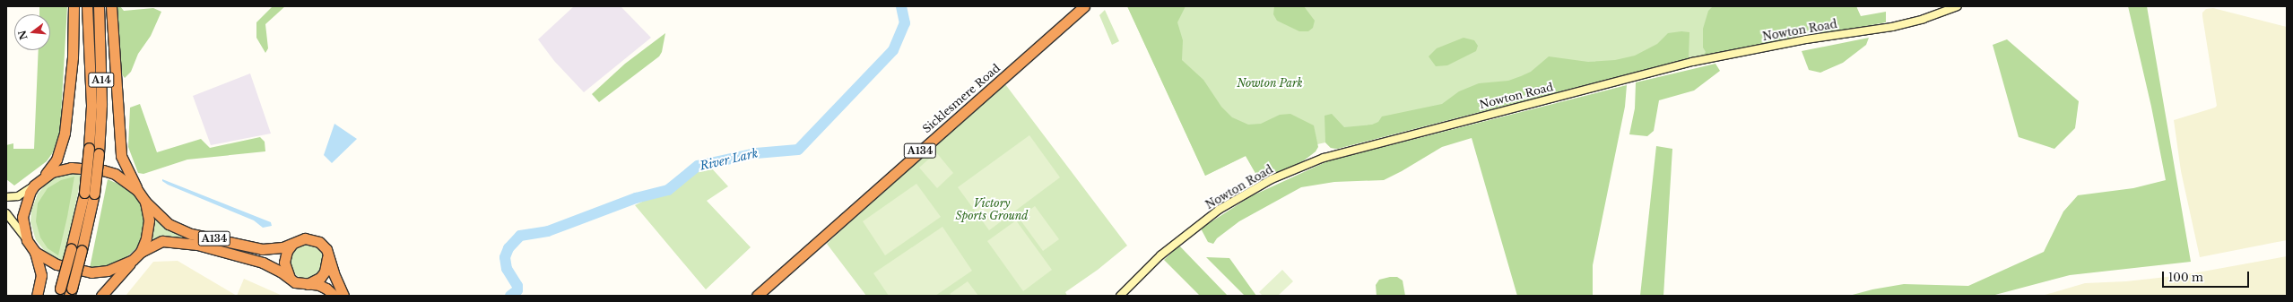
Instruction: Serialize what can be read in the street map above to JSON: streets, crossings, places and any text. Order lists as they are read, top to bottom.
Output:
{
  "streets": {
    "highway": ["A14", "Sicklesmere Road", "A134"],
    "street": ["Nowton Road"]
  },
  "water": ["River Lark"],
  "parks": ["Nowton Park", "Victory Sports Ground"],
  "scale_bar": "100 m",
  "north": "left"
}
